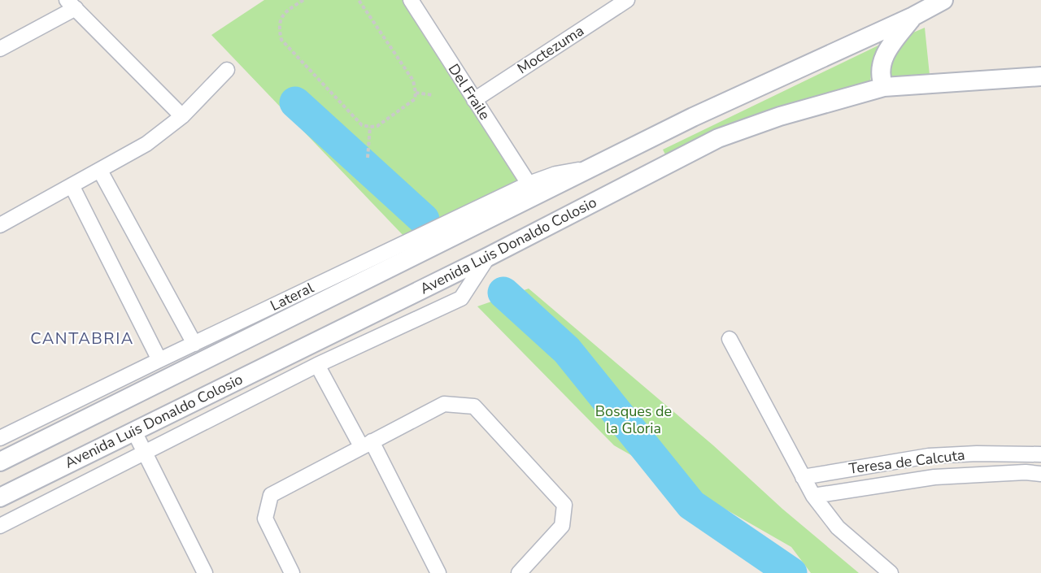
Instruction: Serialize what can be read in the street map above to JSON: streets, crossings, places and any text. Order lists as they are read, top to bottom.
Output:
{
  "streets": {
    "street": [
      "Moctezuma",
      "Del Fraile",
      "Avenida Luis Donaldo Colosio",
      "Lateral",
      "Teresa de Calcuta"
    ]
  },
  "crossings": [
    ["Moctezuma", "Del Fraile"],
    ["Del Fraile", "Lateral"]
  ],
  "districts": ["CANTABRIA"],
  "parks": ["Bosques de la Gloria"]
}
